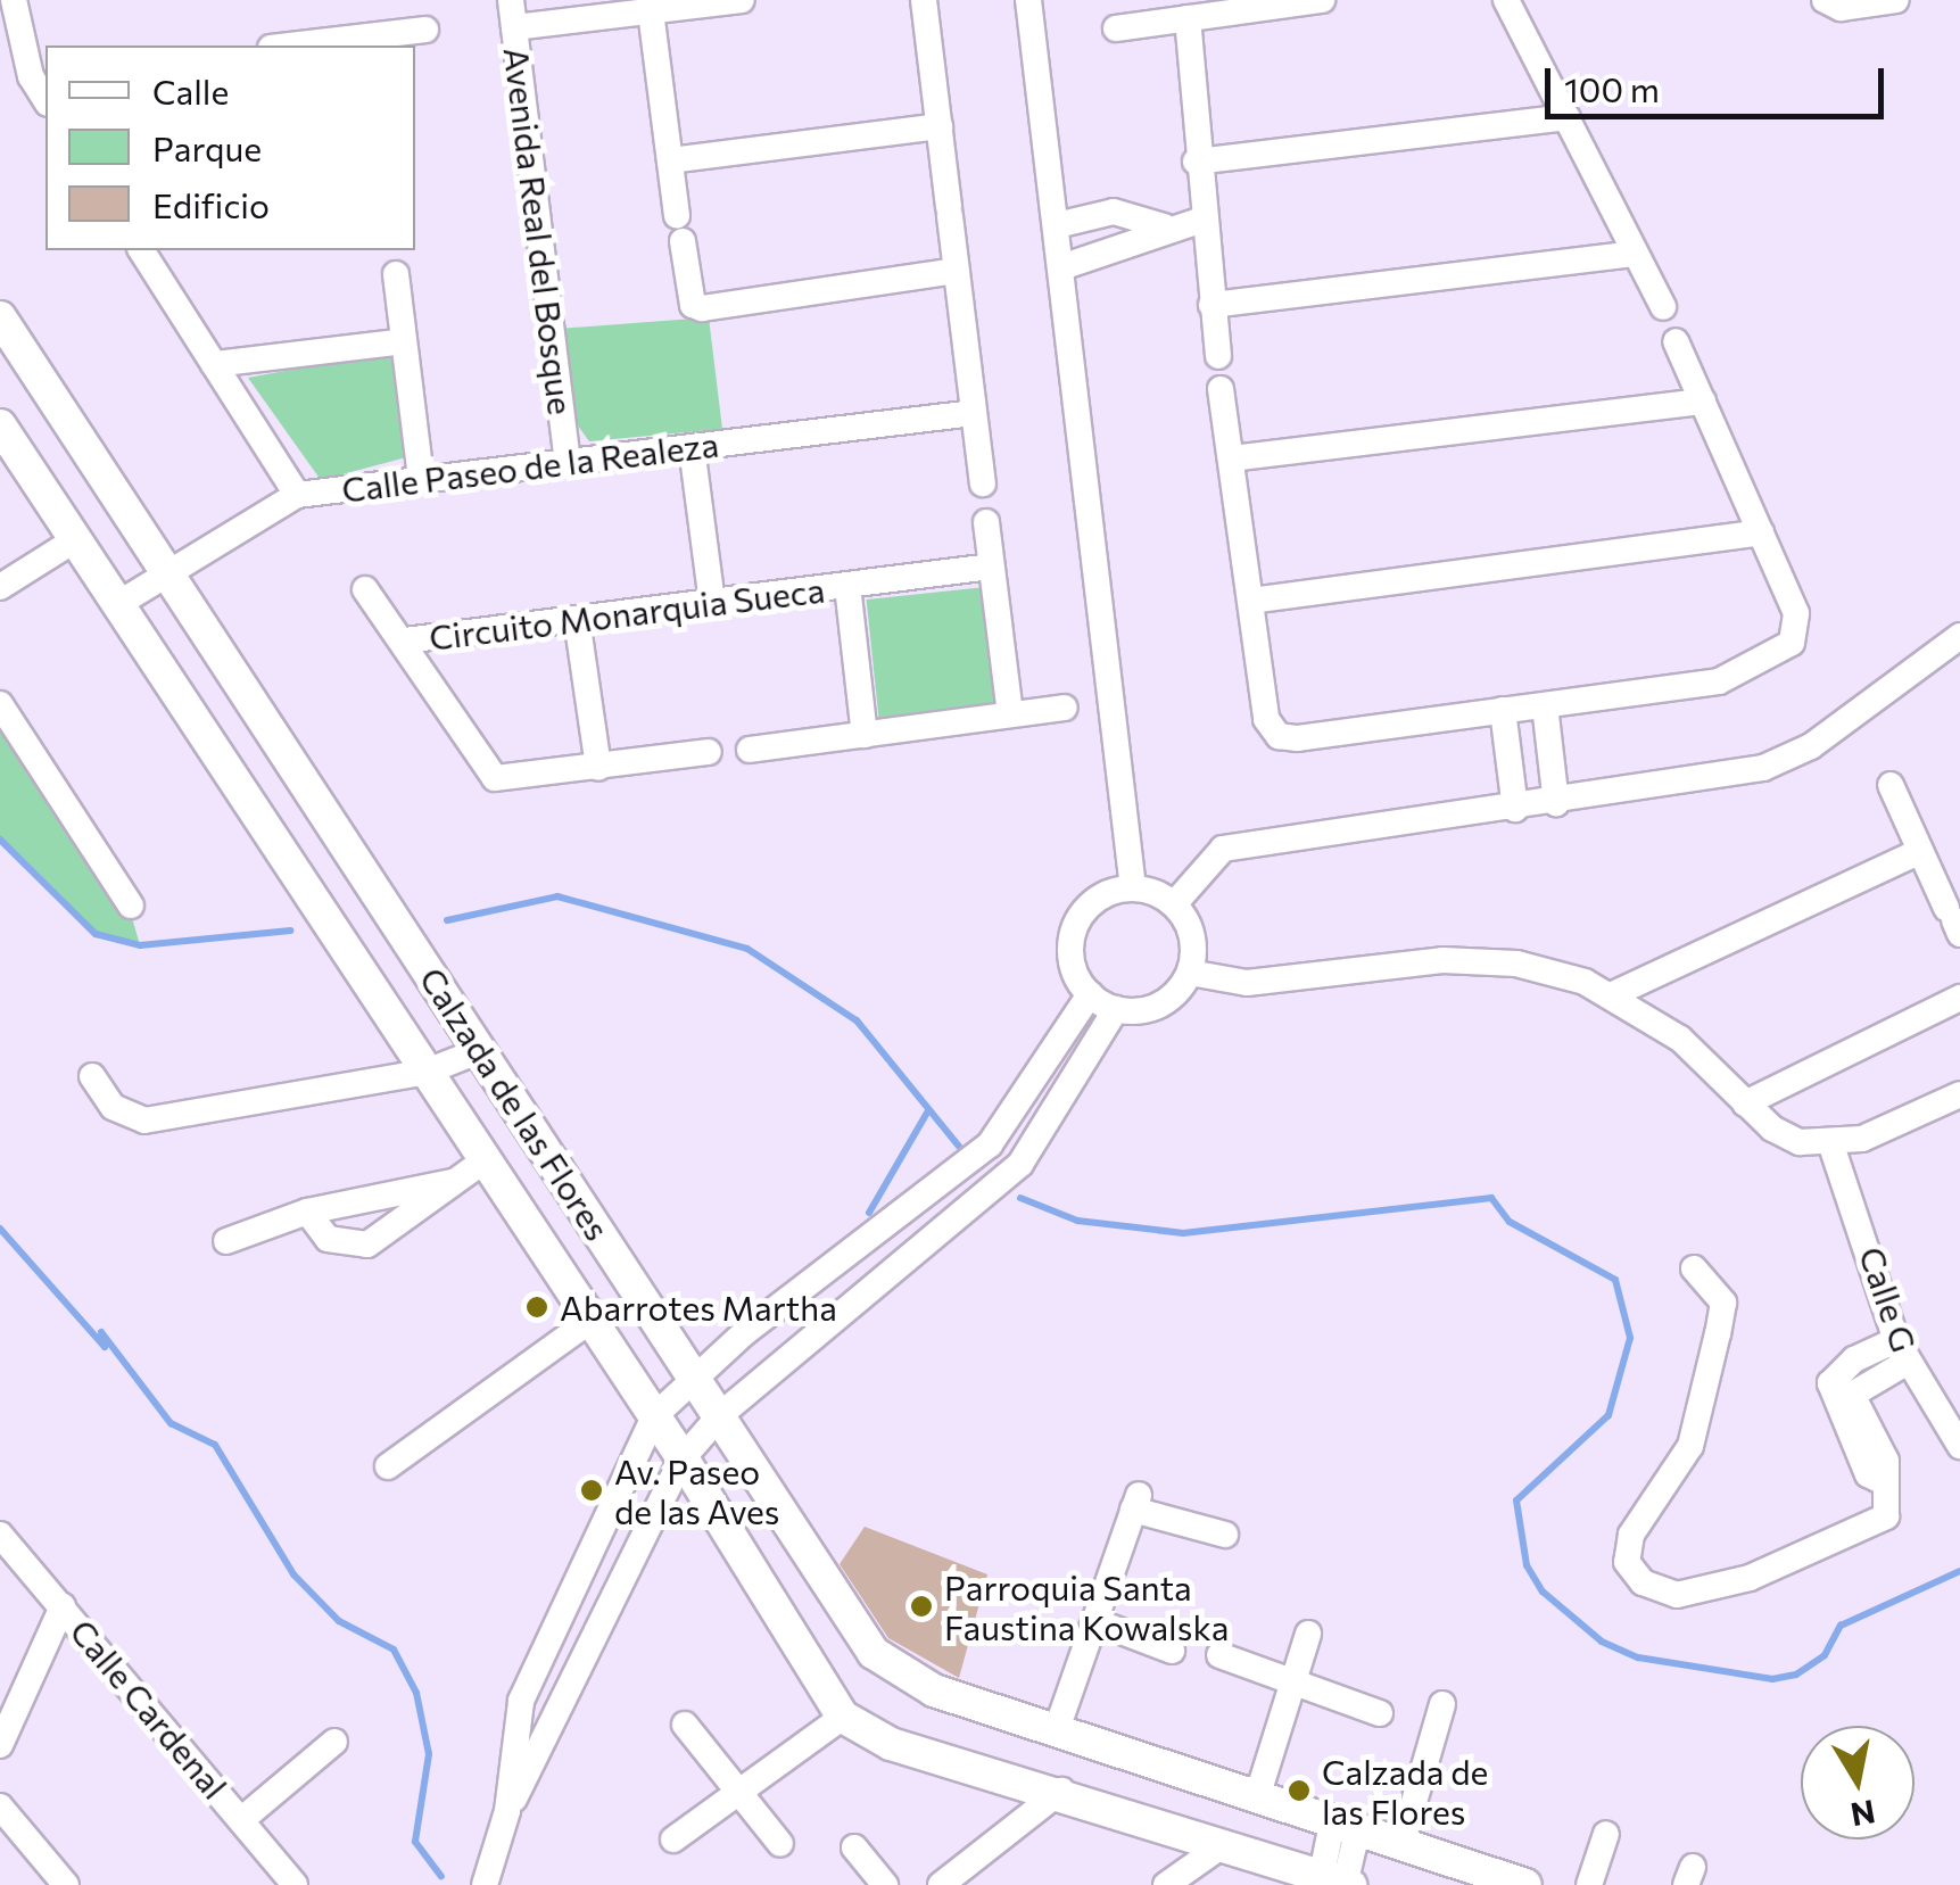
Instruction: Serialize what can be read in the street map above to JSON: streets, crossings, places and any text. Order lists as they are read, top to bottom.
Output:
{
  "streets": {
    "street": [
      "Avenida Real del Bosque",
      "Calle Paseo de la Realeza",
      "Circuito Monarquia Sueca",
      "Calzada de las Flores",
      "Calle G",
      "Calle Cardenal"
    ]
  },
  "crossings": [
    ["Avenida Real del Bosque", "Calle Paseo de la Realeza"],
    ["Calle Paseo de la Realeza", "Calzada de las Flores"]
  ],
  "places": [
    "Abarrotes Martha",
    "Av. Paseo de las Aves",
    "Parroquia Santa Faustina Kowalska",
    "Calzada de las Flores"
  ],
  "legend": ["Calle", "Parque", "Edificio"],
  "scale_bar": "100 m",
  "north": "bottom"
}
